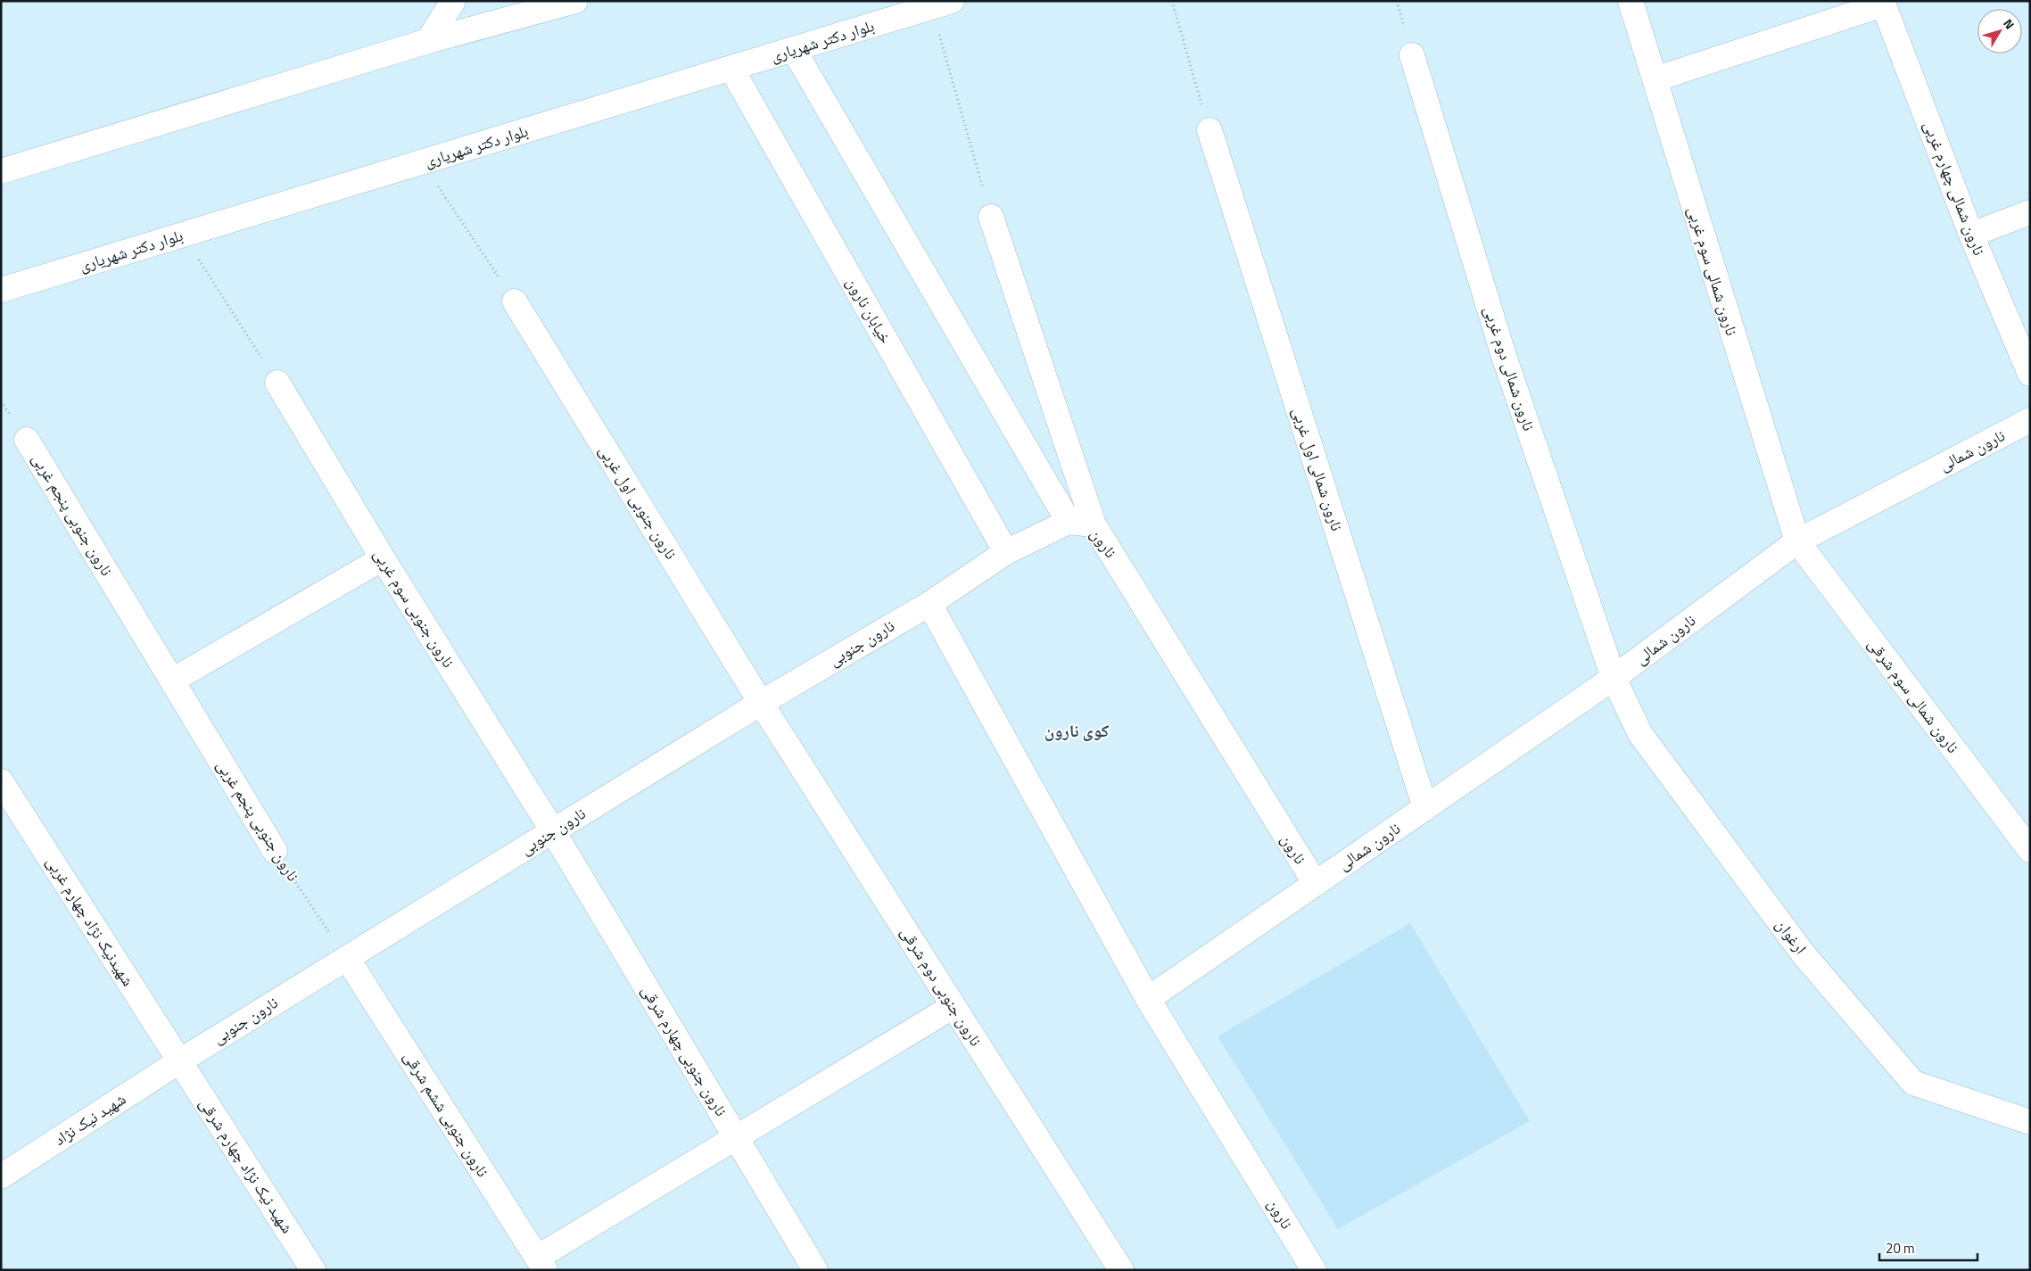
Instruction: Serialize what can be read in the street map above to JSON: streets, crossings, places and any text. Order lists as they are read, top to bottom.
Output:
{
  "streets": {
    "street": [
      "بلوار دکتر شهریاری",
      "نارون شمالی چهارم غربی",
      "نارون شمالی سوم غربی",
      "خیابان نارون",
      "نارون شمالی دوم غربی",
      "نارون شمالی",
      "نارون شمالی اول غربی",
      "نارون جنوبی اول غربی",
      "نارون جنوبی پنجم غربی",
      "نارون",
      "نارون جنوبی سوم غربی",
      "نارون جنوبی",
      "نارون شمالی سوم شرقی",
      "شهیدنیک نژاد چهارم غربی",
      "ارغوان",
      "نارون جنوبی دوم شرقی",
      "نارون جنوبی چهارم شرقی",
      "نارون جنوبی ششم شرقی",
      "شهید نیک نژاد",
      "شهید نیک نژاد چهارم شرقی"
    ]
  },
  "crossings": [
    ["بلوار دکتر شهریاری", "خیابان نارون"],
    ["نارون شمالی سوم غربی", "نارون شمالی"],
    ["نارون شمالی سوم غربی", "نارون شمالی سوم شرقی"],
    ["خیابان نارون", "نارون"],
    ["نارون شمالی دوم غربی", "نارون شمالی"],
    ["نارون شمالی دوم غربی", "ارغوان"],
    ["نارون شمالی", "نارون شمالی اول غربی"],
    ["نارون شمالی", "نارون"],
    ["نارون شمالی", "نارون شمالی سوم شرقی"],
    ["نارون شمالی", "ارغوان"],
    ["نارون جنوبی اول غربی", "نارون جنوبی"],
    ["نارون جنوبی اول غربی", "نارون جنوبی دوم شرقی"],
    ["نارون جنوبی پنجم غربی", "نارون جنوبی"],
    ["نارون جنوبی پنجم غربی", "نارون جنوبی ششم شرقی"],
    ["نارون", "نارون جنوبی"],
    ["نارون جنوبی سوم غربی", "نارون جنوبی"],
    ["نارون جنوبی سوم غربی", "نارون جنوبی چهارم شرقی"],
    ["نارون جنوبی", "شهیدنیک نژاد چهارم غربی"],
    ["نارون جنوبی", "نارون جنوبی دوم شرقی"],
    ["نارون جنوبی", "نارون جنوبی چهارم شرقی"],
    ["نارون جنوبی", "نارون جنوبی ششم شرقی"],
    ["نارون جنوبی", "شهید نیک نژاد"],
    ["نارون جنوبی", "شهید نیک نژاد چهارم شرقی"],
    ["شهیدنیک نژاد چهارم غربی", "شهید نیک نژاد"],
    ["شهیدنیک نژاد چهارم غربی", "شهید نیک نژاد چهارم شرقی"],
    ["شهید نیک نژاد", "شهید نیک نژاد چهارم شرقی"]
  ],
  "districts": ["کوی نارون"],
  "scale_bar": "20 m",
  "north": "top right"
}
